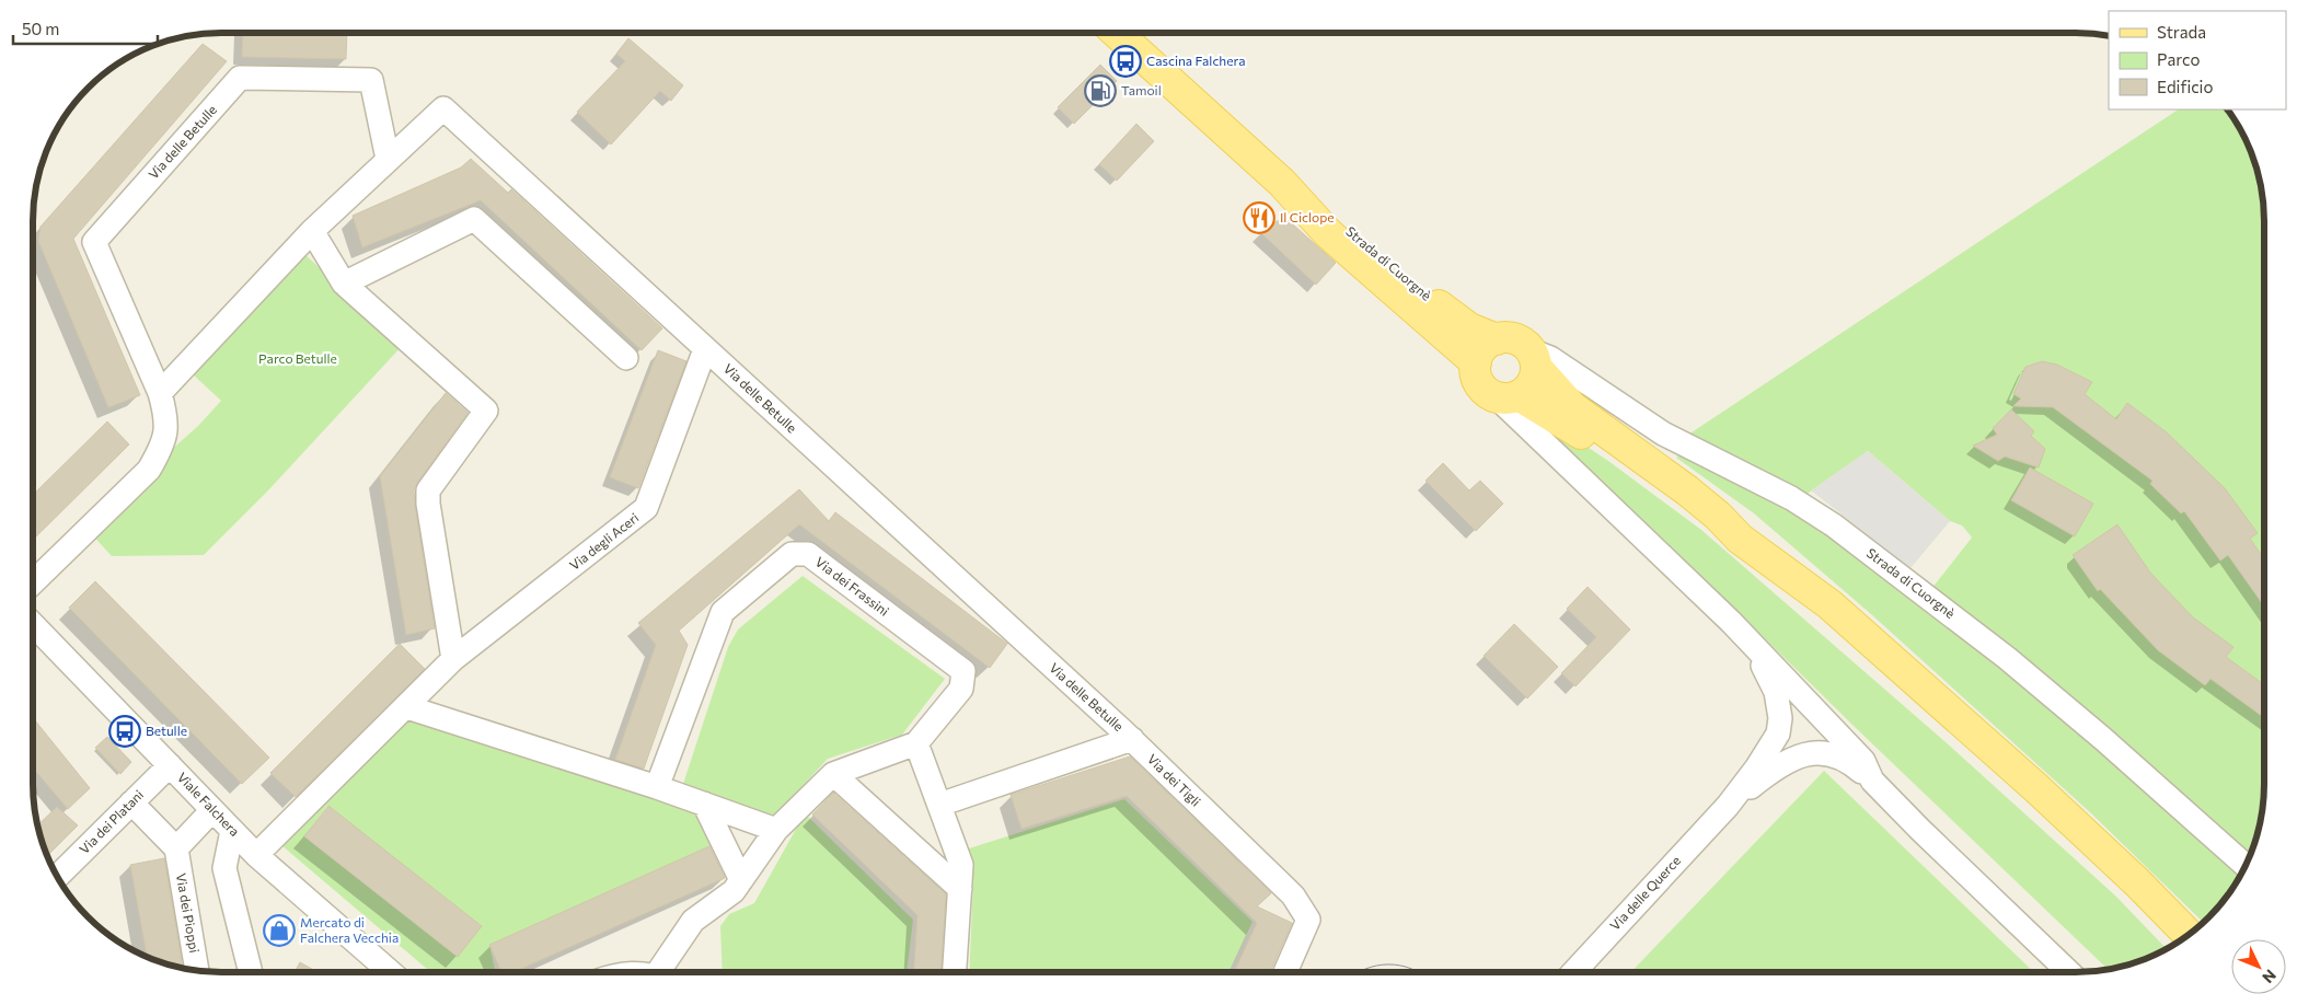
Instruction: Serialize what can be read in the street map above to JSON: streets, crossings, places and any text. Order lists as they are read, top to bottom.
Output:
{
  "streets": {
    "main road": ["Strada di Cuorgnè"],
    "street": [
      "Via delle Betulle",
      "Via degli Aceri",
      "Via dei Frassini",
      "Via dei Tigli",
      "Viale Falchera",
      "Via dei Platani",
      "Via delle Querce",
      "Via dei Pioppi"
    ]
  },
  "crossings": [
    ["Via delle Betulle", "Via degli Aceri"],
    ["Via delle Betulle", "Via dei Tigli"],
    ["Via degli Aceri", "Viale Falchera"],
    ["Viale Falchera", "Via dei Platani"]
  ],
  "parks": ["Parco Betulle"],
  "places": {
    "bus stop": ["Cascina Falchera", "Betulle"],
    "fuel station": ["Tamoil"],
    "restaurant": ["Il Ciclope"],
    "shop": ["Mercato di Falchera Vecchia"]
  },
  "legend": ["Strada", "Parco", "Edificio"],
  "scale_bar": "50 m",
  "north": "bottom right"
}
